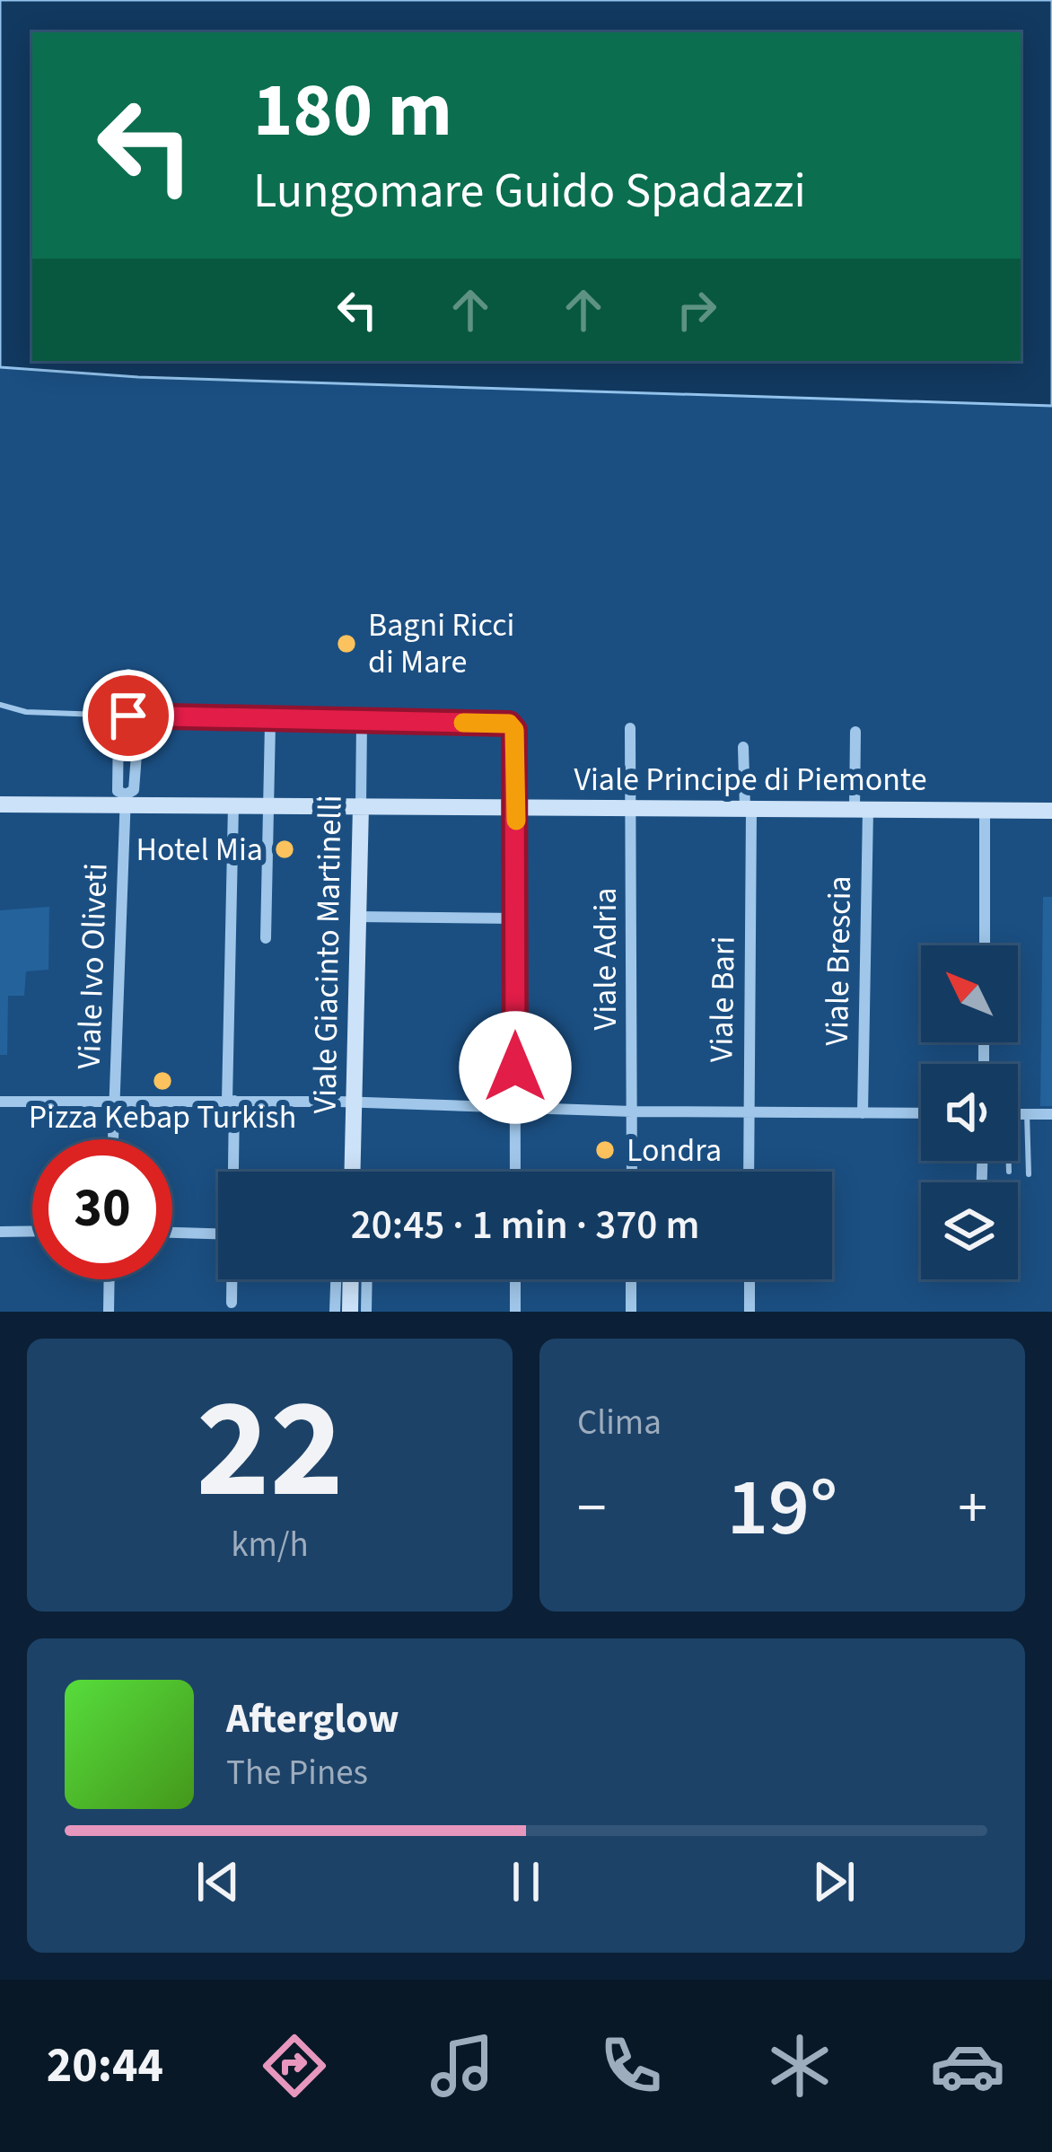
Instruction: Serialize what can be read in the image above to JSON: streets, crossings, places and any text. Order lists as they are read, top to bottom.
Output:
{
  "streets": {
    "street": [
      "Viale Principe di Piemonte",
      "Viale Giacinto Martinelli",
      "Viale Adria",
      "Viale Brescia",
      "Viale Ivo Oliveti",
      "Viale Bari"
    ]
  },
  "crossings": [
    ["Viale Principe di Piemonte", "Viale Giacinto Martinelli"],
    ["Viale Principe di Piemonte", "Viale Adria"],
    ["Viale Principe di Piemonte", "Viale Brescia"],
    ["Viale Principe di Piemonte", "Viale Ivo Oliveti"],
    ["Viale Principe di Piemonte", "Viale Bari"]
  ],
  "places": [
    "Bagni Ricci di Mare",
    "Hotel Mia",
    "Pizza Kebap Turkish",
    "Londra"
  ],
  "north": "top left",
  "page": {
    "turn": ["180 m", "Lungomare Guido Spadazzi"],
    "limit": "30",
    "trip": "20:45 · 1 min · 370 m",
    "tile": [
      ["22", "km/h"],
      "Clima"
    ],
    "heat": ["−", "19°", "+"],
    "song": ["Afterglow", "The Pines"],
    "tabs": "20:44"
  }
}
